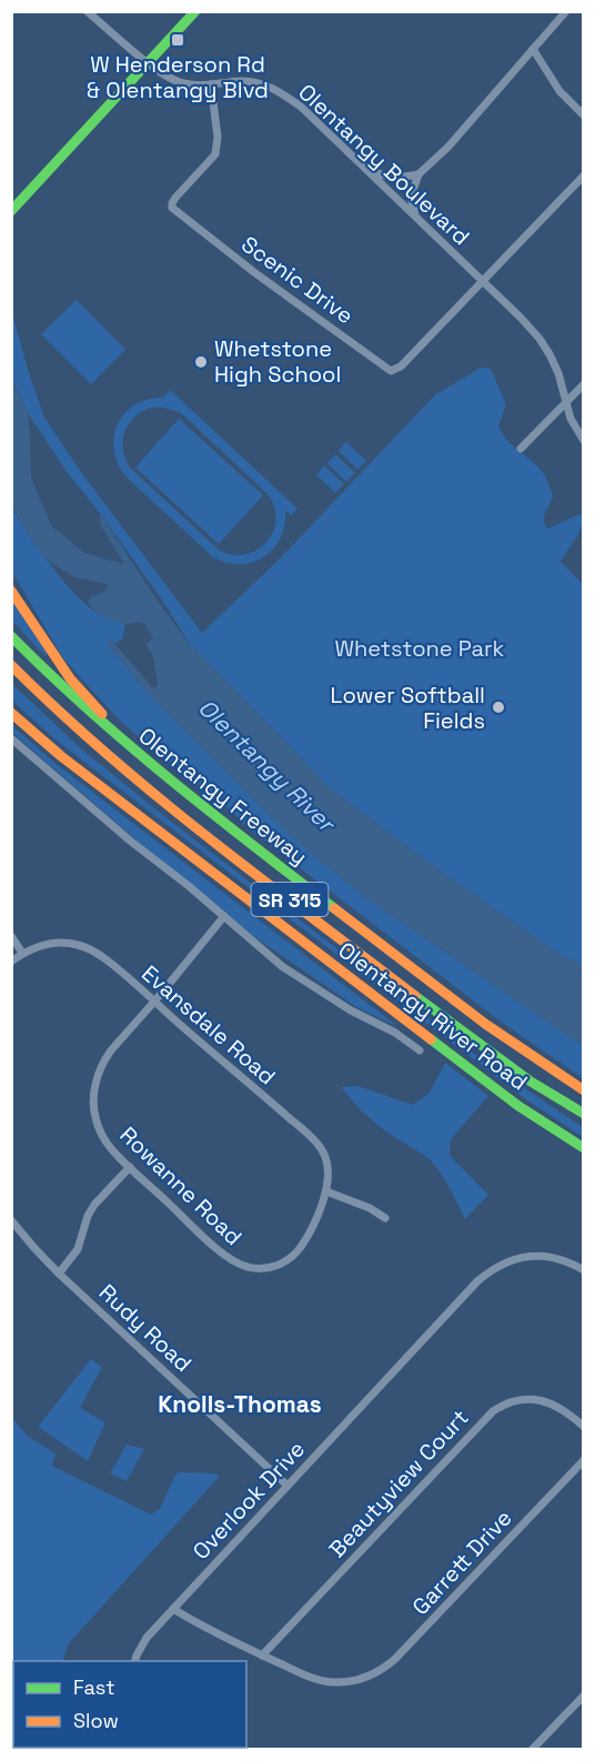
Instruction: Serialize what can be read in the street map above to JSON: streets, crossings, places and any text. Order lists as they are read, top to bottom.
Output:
{
  "streets": {
    "main road": ["Olentangy Freeway", "SR 315", "Olentangy River Road"],
    "street": [
      "Olentangy Boulevard",
      "Scenic Drive",
      "Evansdale Road",
      "Rowanne Road",
      "Rudy Road",
      "Beautyview Court",
      "Overlook Drive",
      "Garrett Drive"
    ]
  },
  "crossings": [
    ["Olentangy Boulevard", "Scenic Drive"],
    ["Evansdale Road", "Rowanne Road"],
    ["Rudy Road", "Overlook Drive"],
    ["Beautyview Court", "Garrett Drive"]
  ],
  "districts": ["Knolls-Thomas"],
  "water": ["Olentangy River"],
  "parks": ["Whetstone Park"],
  "places": {
    "transit": ["W Henderson Rd & Olentangy Blvd"],
    "other": ["Whetstone High School", "Lower Softball Fields"]
  },
  "legend": ["Fast", "Slow"]
}
